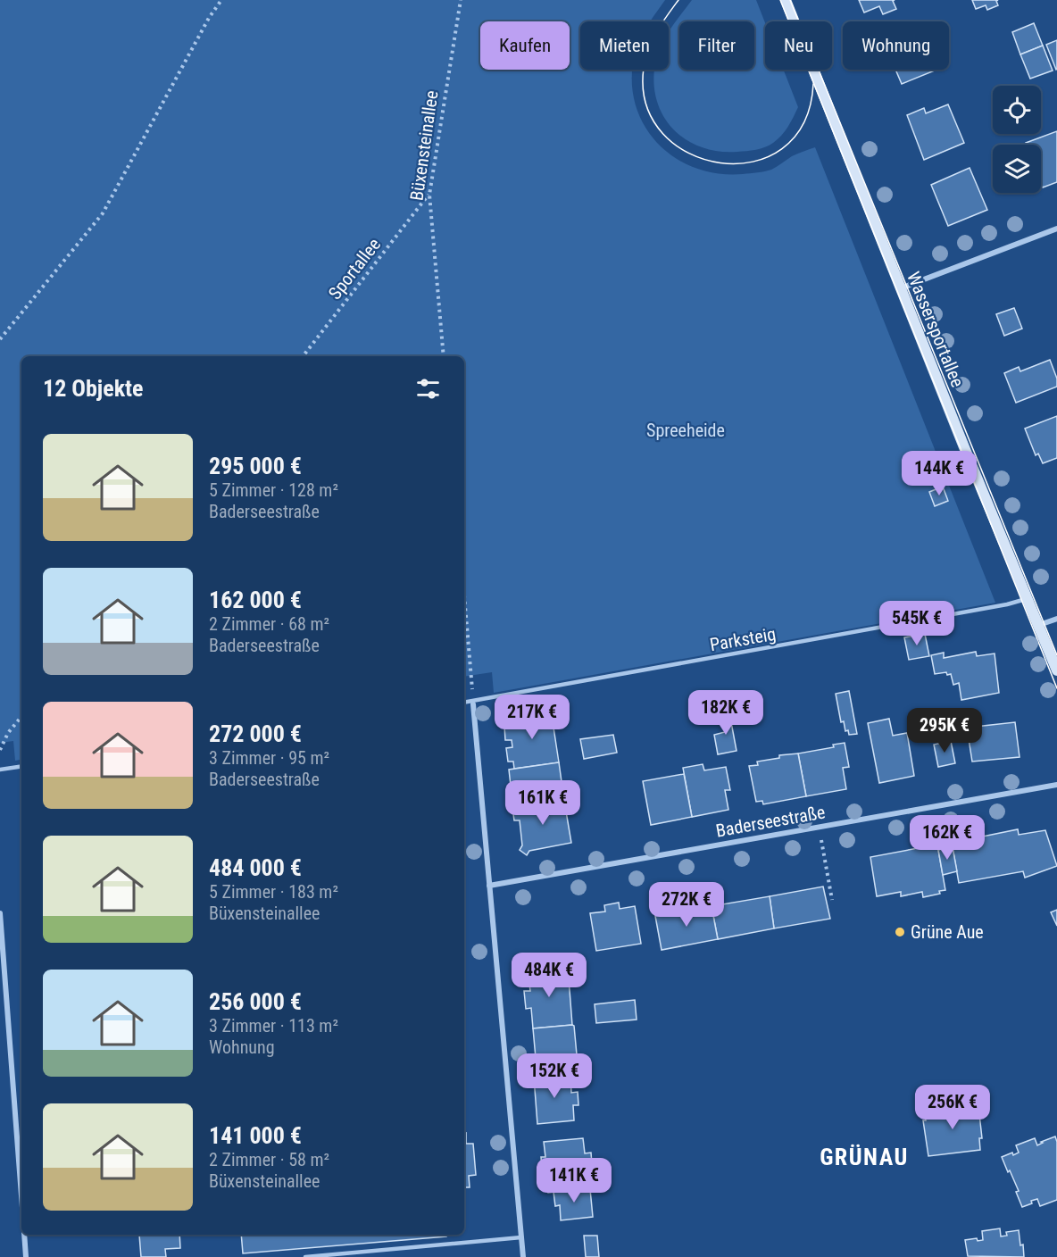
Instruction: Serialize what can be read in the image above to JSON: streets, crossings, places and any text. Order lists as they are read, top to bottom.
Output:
{
  "streets": {
    "main road": ["Wassersportallee"],
    "street": ["Baderseestraße"],
    "lane": ["Parksteig"],
    "path": ["Büxensteinallee", "Sportallee"]
  },
  "crossings": [
    ["Büxensteinallee", "Sportallee"],
    ["Wassersportallee", "Parksteig"]
  ],
  "districts": ["GRÜNAU"],
  "parks": ["Spreeheide"],
  "places": ["Grüne Aue"],
  "page": {
    "chip": [
      "Kaufen",
      "Mieten",
      "Filter",
      "Neu",
      "Wohnung"
    ],
    "heading": "12 Objekte",
    "list": [
      {
        "name": "295 000 €",
        "note": "5 Zimmer · 128 m² · Baderseestraße"
      },
      {
        "name": "162 000 €",
        "note": "2 Zimmer · 68 m² · Baderseestraße"
      },
      {
        "name": "272 000 €",
        "note": "3 Zimmer · 95 m² · Baderseestraße"
      },
      {
        "name": "484 000 €",
        "note": "5 Zimmer · 183 m² · Büxensteinallee"
      },
      {
        "name": "256 000 €",
        "note": "3 Zimmer · 113 m² · Wohnung"
      },
      {
        "name": "141 000 €",
        "note": "2 Zimmer · 58 m² · Büxensteinallee"
      }
    ],
    "price": [
      "144K €",
      "545K €",
      "182K €",
      "217K €",
      "295K €",
      "161K €",
      "162K €",
      "272K €",
      "484K €",
      "152K €",
      "256K €",
      "141K €"
    ]
  }
}
